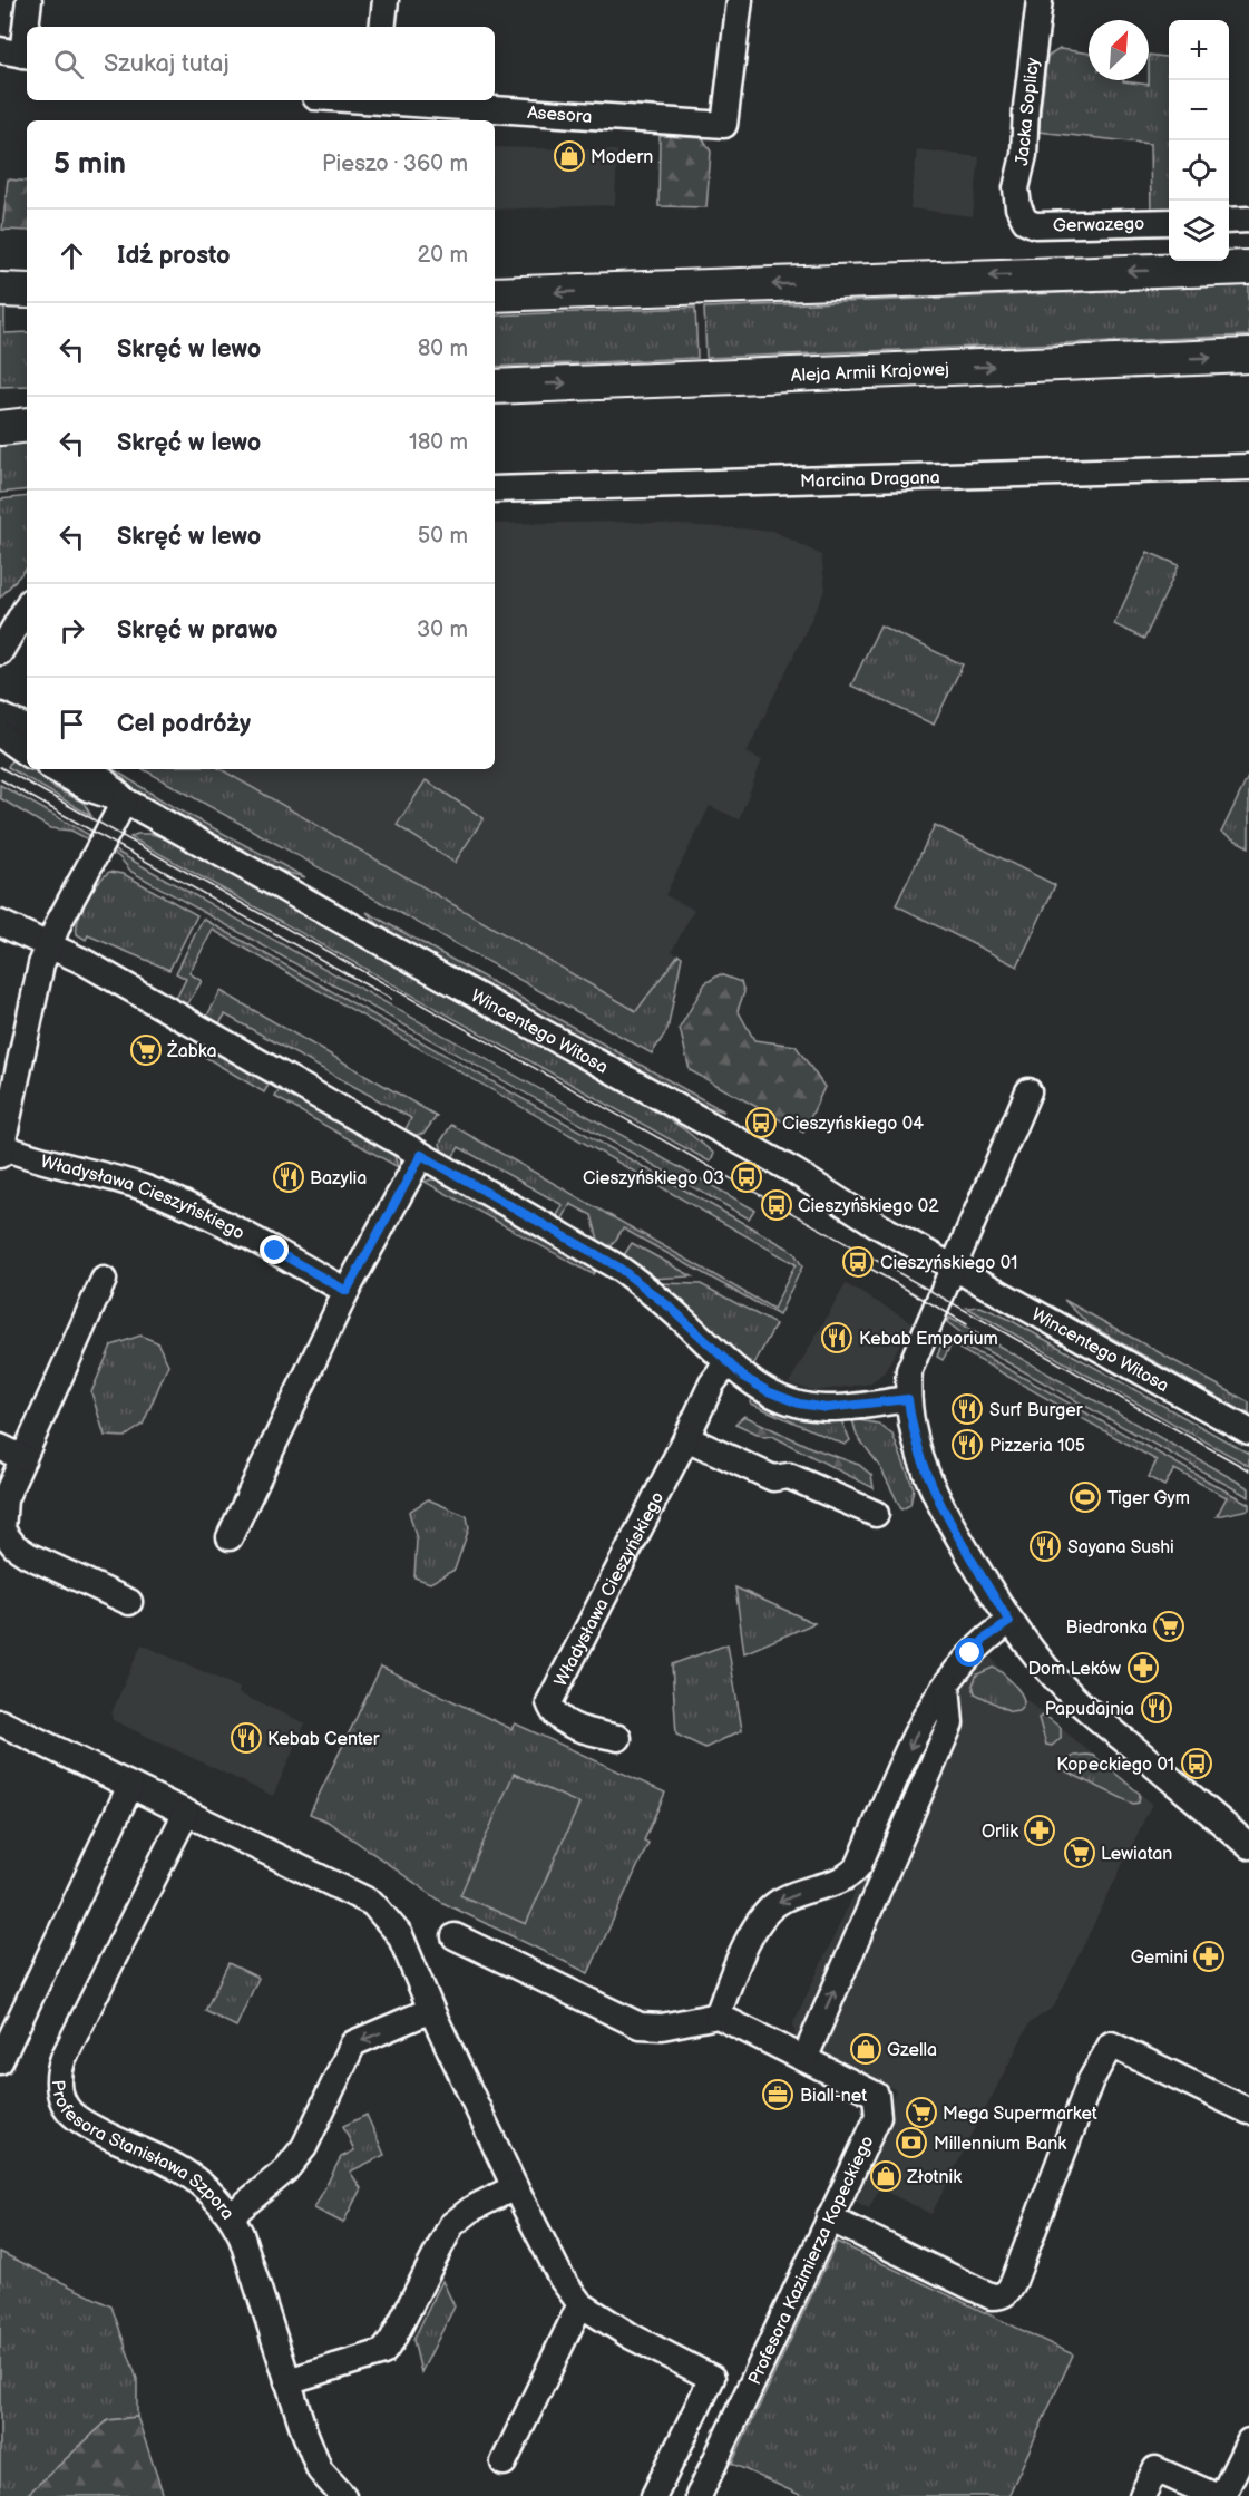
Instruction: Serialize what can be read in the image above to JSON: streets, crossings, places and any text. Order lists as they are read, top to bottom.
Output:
{
  "streets": {
    "main road": ["Aleja Armii Krajowej"],
    "street": [
      "Jacka Soplicy",
      "Asesora",
      "Gerwazego",
      "Marcina Dragana",
      "Wincentego Witosa",
      "Władysława Cieszyńskiego",
      "Profesora Stanisława Szpora",
      "Profesora Kazimierza Kopeckiego"
    ]
  },
  "crossings": [
    ["Jacka Soplicy", "Gerwazego"]
  ],
  "places": {
    "shop": ["Modern", "Gzella", "Złotnik"],
    "supermarket": [
      "Żabka",
      "Biedronka",
      "Lewiatan",
      "Mega Supermarket"
    ],
    "bus stop": [
      "Cieszyńskiego 04",
      "Cieszyńskiego 03",
      "Cieszyńskiego 02",
      "Cieszyńskiego 01",
      "Kopeckiego 01"
    ],
    "restaurant": [
      "Bazylia",
      "Kebab Emporium",
      "Surf Burger",
      "Pizzeria 105",
      "Sayana Sushi",
      "Papudajnia",
      "Kebab Center"
    ],
    "sports": ["Tiger Gym"],
    "pharmacy": ["Dom Leków", "Orlik", "Gemini"],
    "office": ["Biall-net"],
    "bank": ["Millennium Bank"]
  },
  "north": "top right",
  "page": {
    "map_buttons": ["+", "−"],
    "search": "Szukaj tutaj",
    "heading": ["5 min", "Pieszo · 360 m"],
    "list": [
      ["Idź prosto", "20 m"],
      ["Skręć w lewo", "80 m"],
      ["Skręć w lewo", "180 m"],
      ["Skręć w lewo", "50 m"],
      ["Skręć w prawo", "30 m"],
      "Cel podróży"
    ]
  }
}
